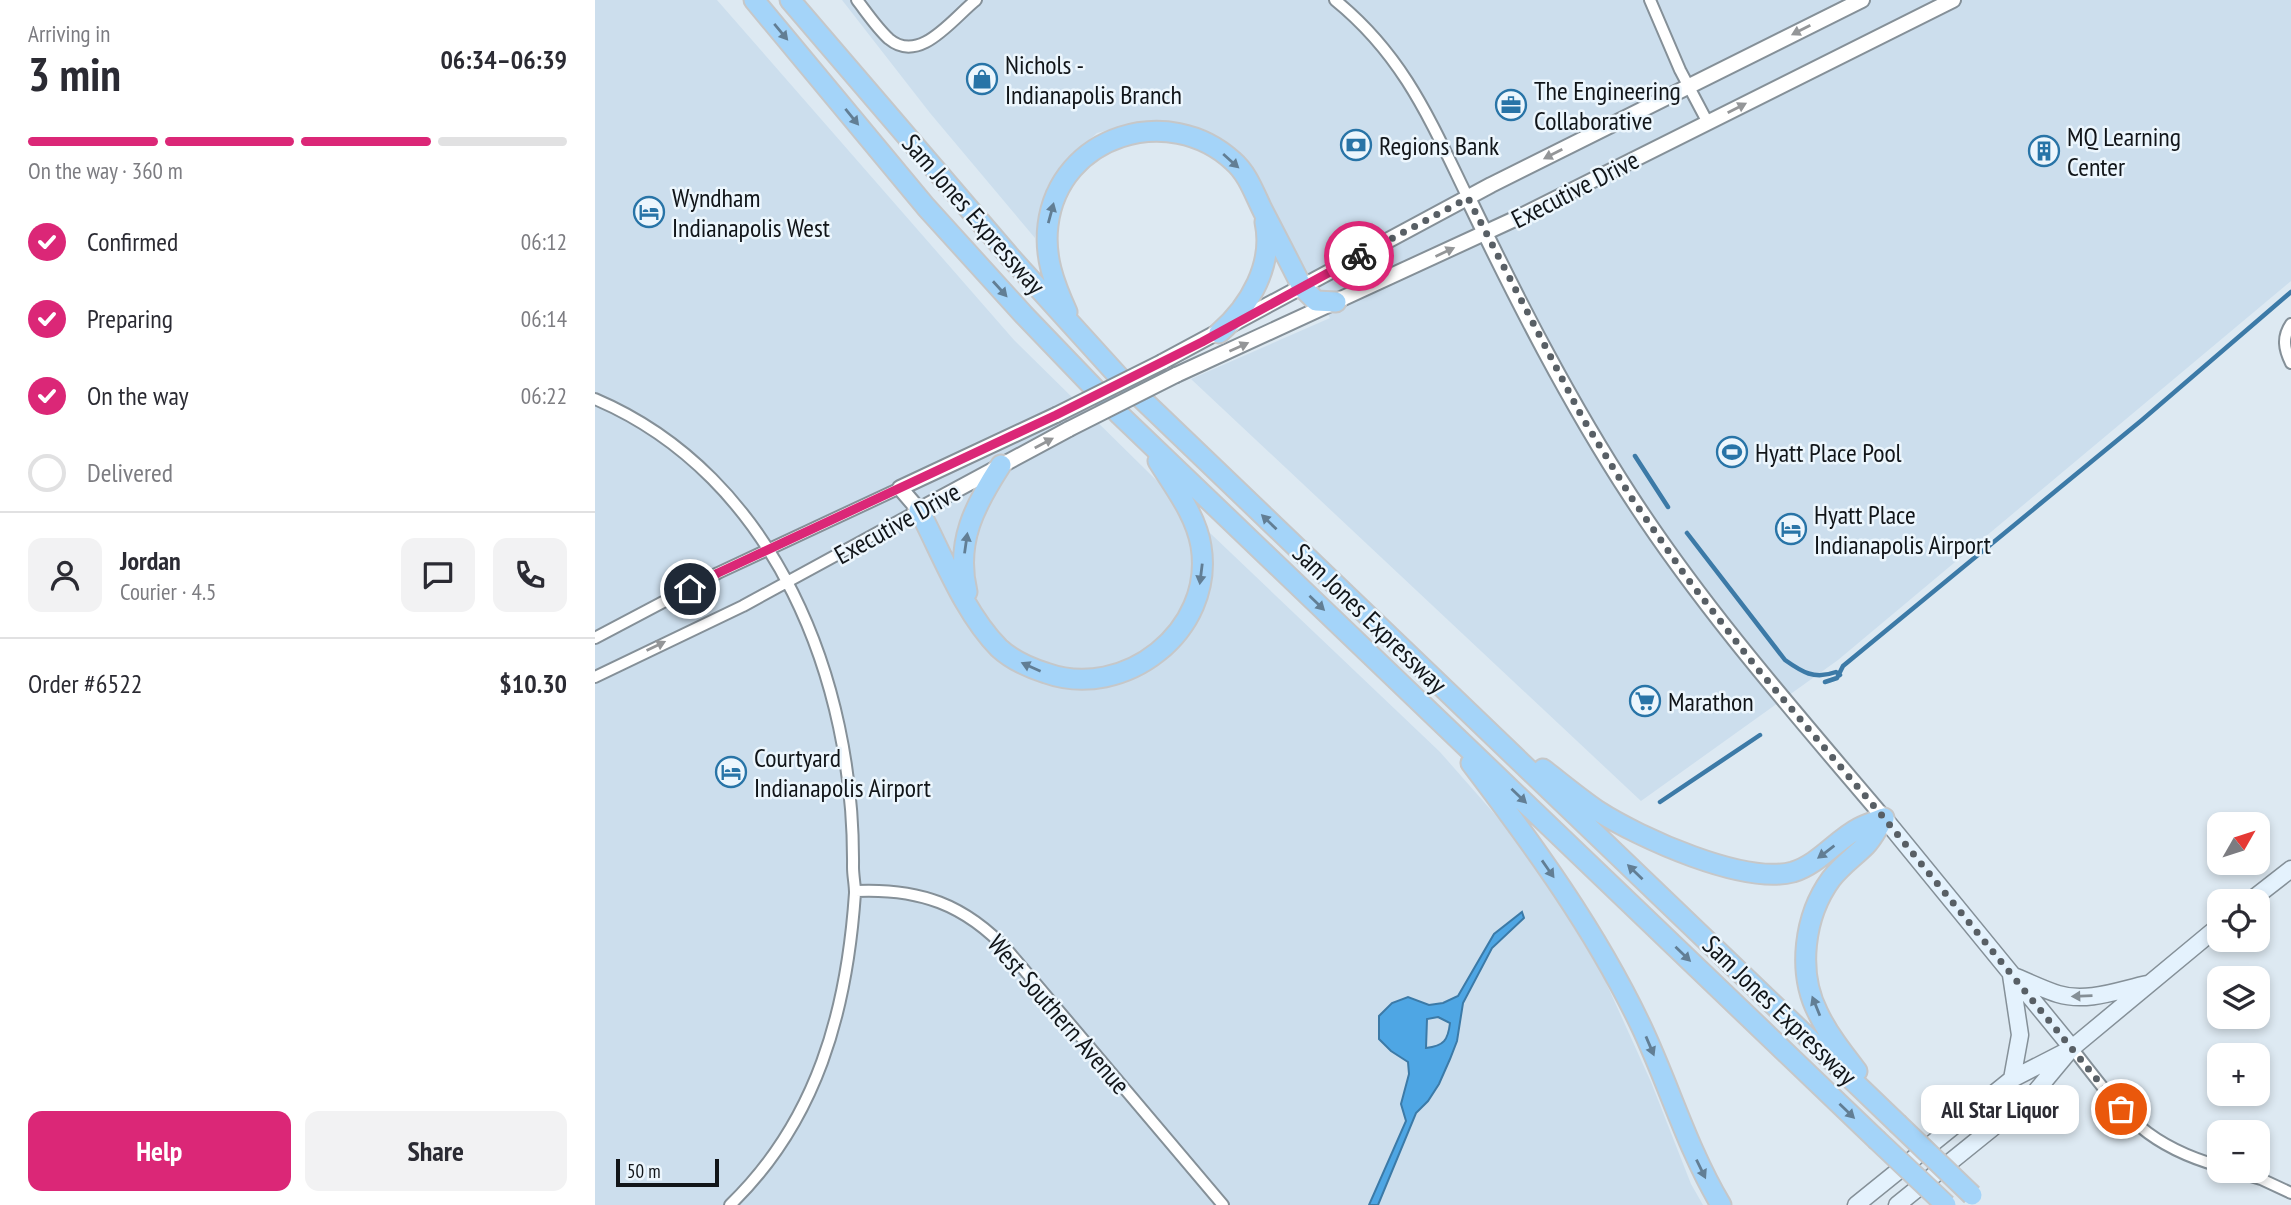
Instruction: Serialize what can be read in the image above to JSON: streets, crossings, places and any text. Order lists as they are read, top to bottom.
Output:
{
  "streets": {
    "highway": ["Sam Jones Expressway"],
    "street": ["Executive Drive", "West Southern Avenue"]
  },
  "places": {
    "shop": ["Nichols - Indianapolis Branch"],
    "office": ["The Engineering Collaborative"],
    "bank": ["Regions Bank"],
    "building": ["MQ Learning Center"],
    "hotel": ["Wyndham Indianapolis West", "Hyatt Place Indianapolis Airport", "Courtyard Indianapolis Airport"],
    "sports": ["Hyatt Place Pool"],
    "supermarket": ["Marathon"],
    "other": ["All Star Liquor"]
  },
  "scale_bar": "50 m",
  "north": "top right",
  "page": {
    "heading": ["3 min", "Arriving in", "06:34–06:39"],
    "panel": [
      "Jordan",
      "Courier · 4.5",
      "Order #6522",
      "$10.30"
    ],
    "bar": "On the way · 360 m",
    "list": [
      ["Confirmed", "06:12"],
      ["Preparing", "06:14"],
      ["On the way", "06:22"],
      "Delivered"
    ],
    "map_buttons": ["+", "−"],
    "bubble": "All Star Liquor",
    "buttons": ["Help", "Share"],
    "scale": "50 m"
  }
}
